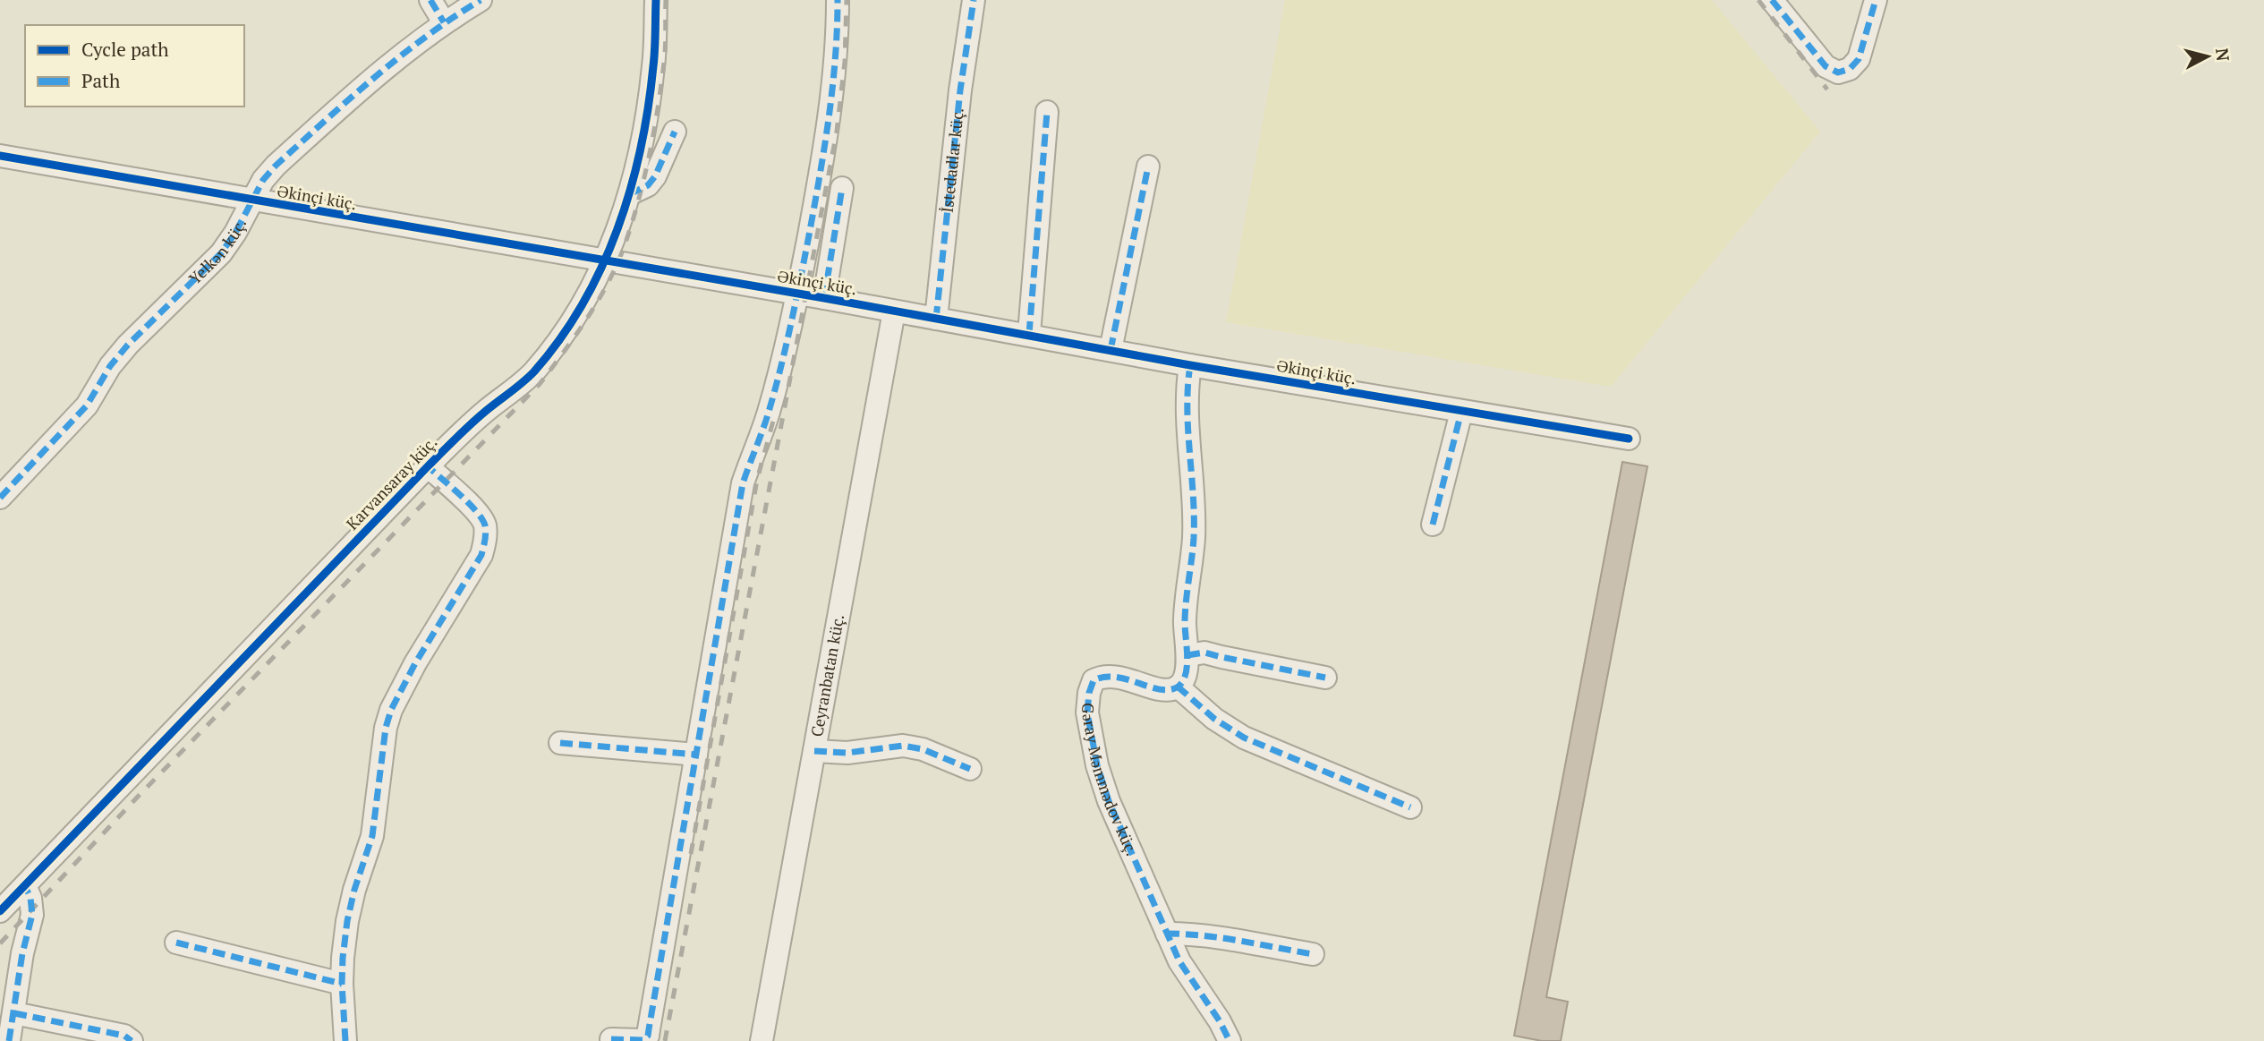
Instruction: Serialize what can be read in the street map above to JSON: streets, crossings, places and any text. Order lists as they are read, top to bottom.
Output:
{
  "streets": {
    "street": [
      "İstedadlar küç.",
      "Əkinçi küç.",
      "Yelkən küç.",
      "Karvansaray küç.",
      "Ceyranbatan küç.",
      "Gəray Məmmədov küç."
    ]
  },
  "crossings": [
    ["İstedadlar küç.", "Əkinçi küç."],
    ["Əkinçi küç.", "Yelkən küç."],
    ["Əkinçi küç.", "Karvansaray küç."],
    ["Əkinçi küç.", "Ceyranbatan küç."]
  ],
  "legend": ["Cycle path", "Path"],
  "north": "right"
}
